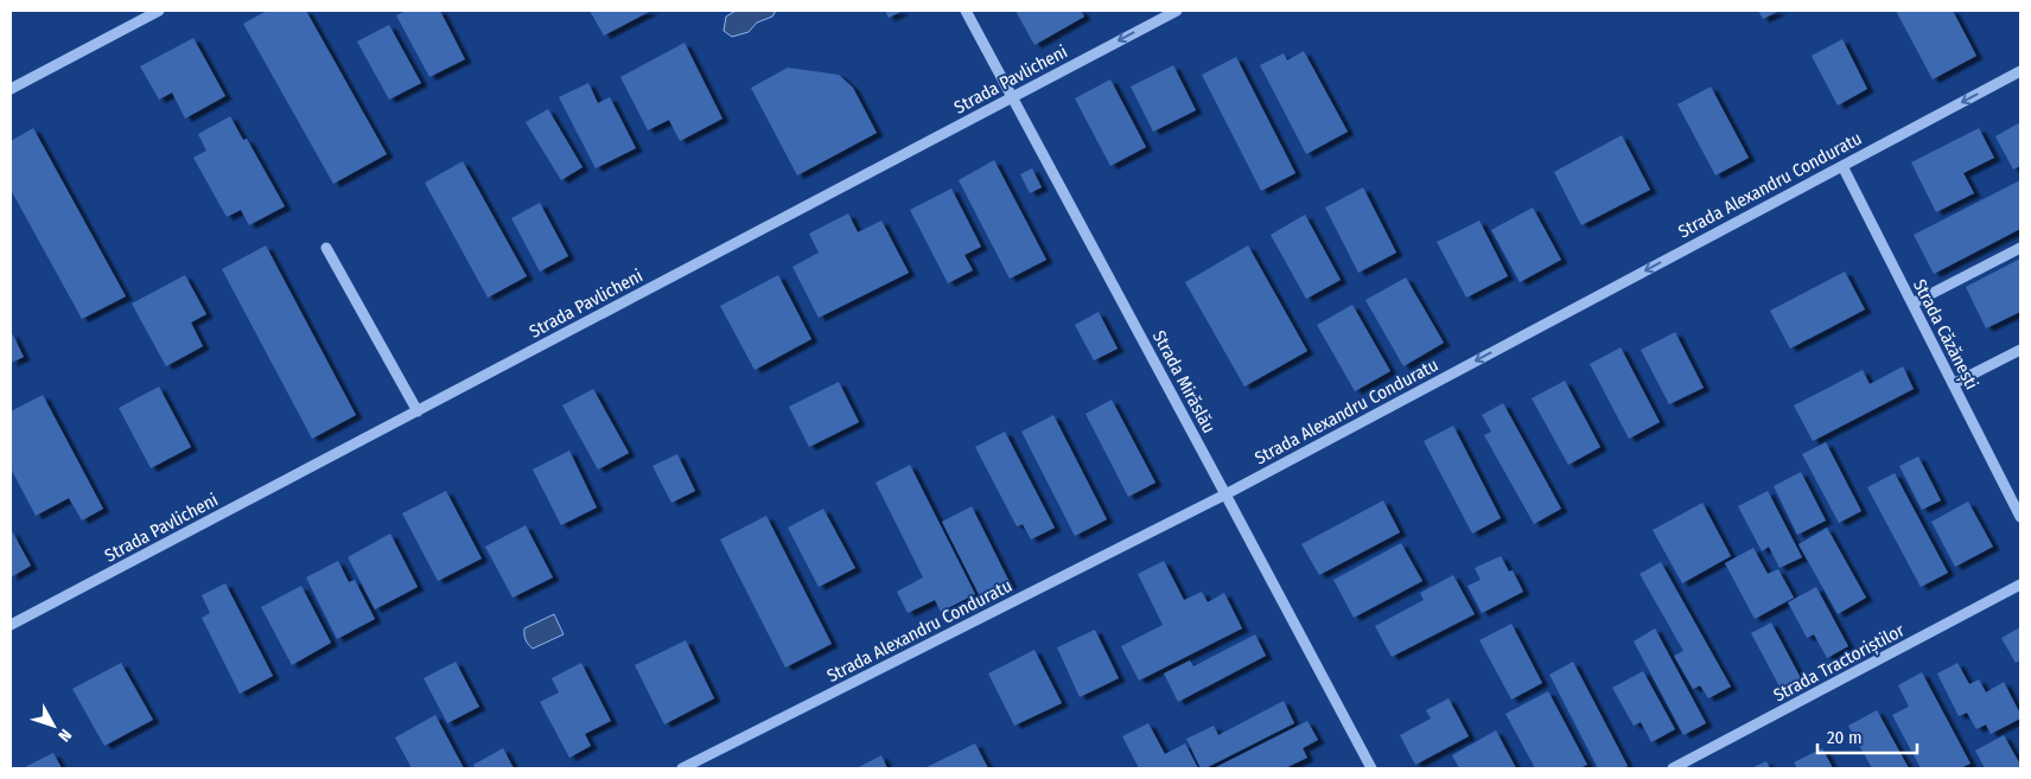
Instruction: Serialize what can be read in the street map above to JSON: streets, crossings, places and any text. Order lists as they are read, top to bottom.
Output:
{
  "streets": {
    "street": [
      "Strada Pavlicheni",
      "Strada Alexandru Conduratu",
      "Strada Căzănești",
      "Strada Mirăslău",
      "Strada Tractoriștilor"
    ]
  },
  "crossings": [
    ["Strada Pavlicheni", "Strada Mirăslău"],
    ["Strada Alexandru Conduratu", "Strada Căzănești"],
    ["Strada Alexandru Conduratu", "Strada Mirăslău"]
  ],
  "one_way": ["Strada Alexandru Conduratu"],
  "scale_bar": "20 m",
  "north": "bottom right"
}
